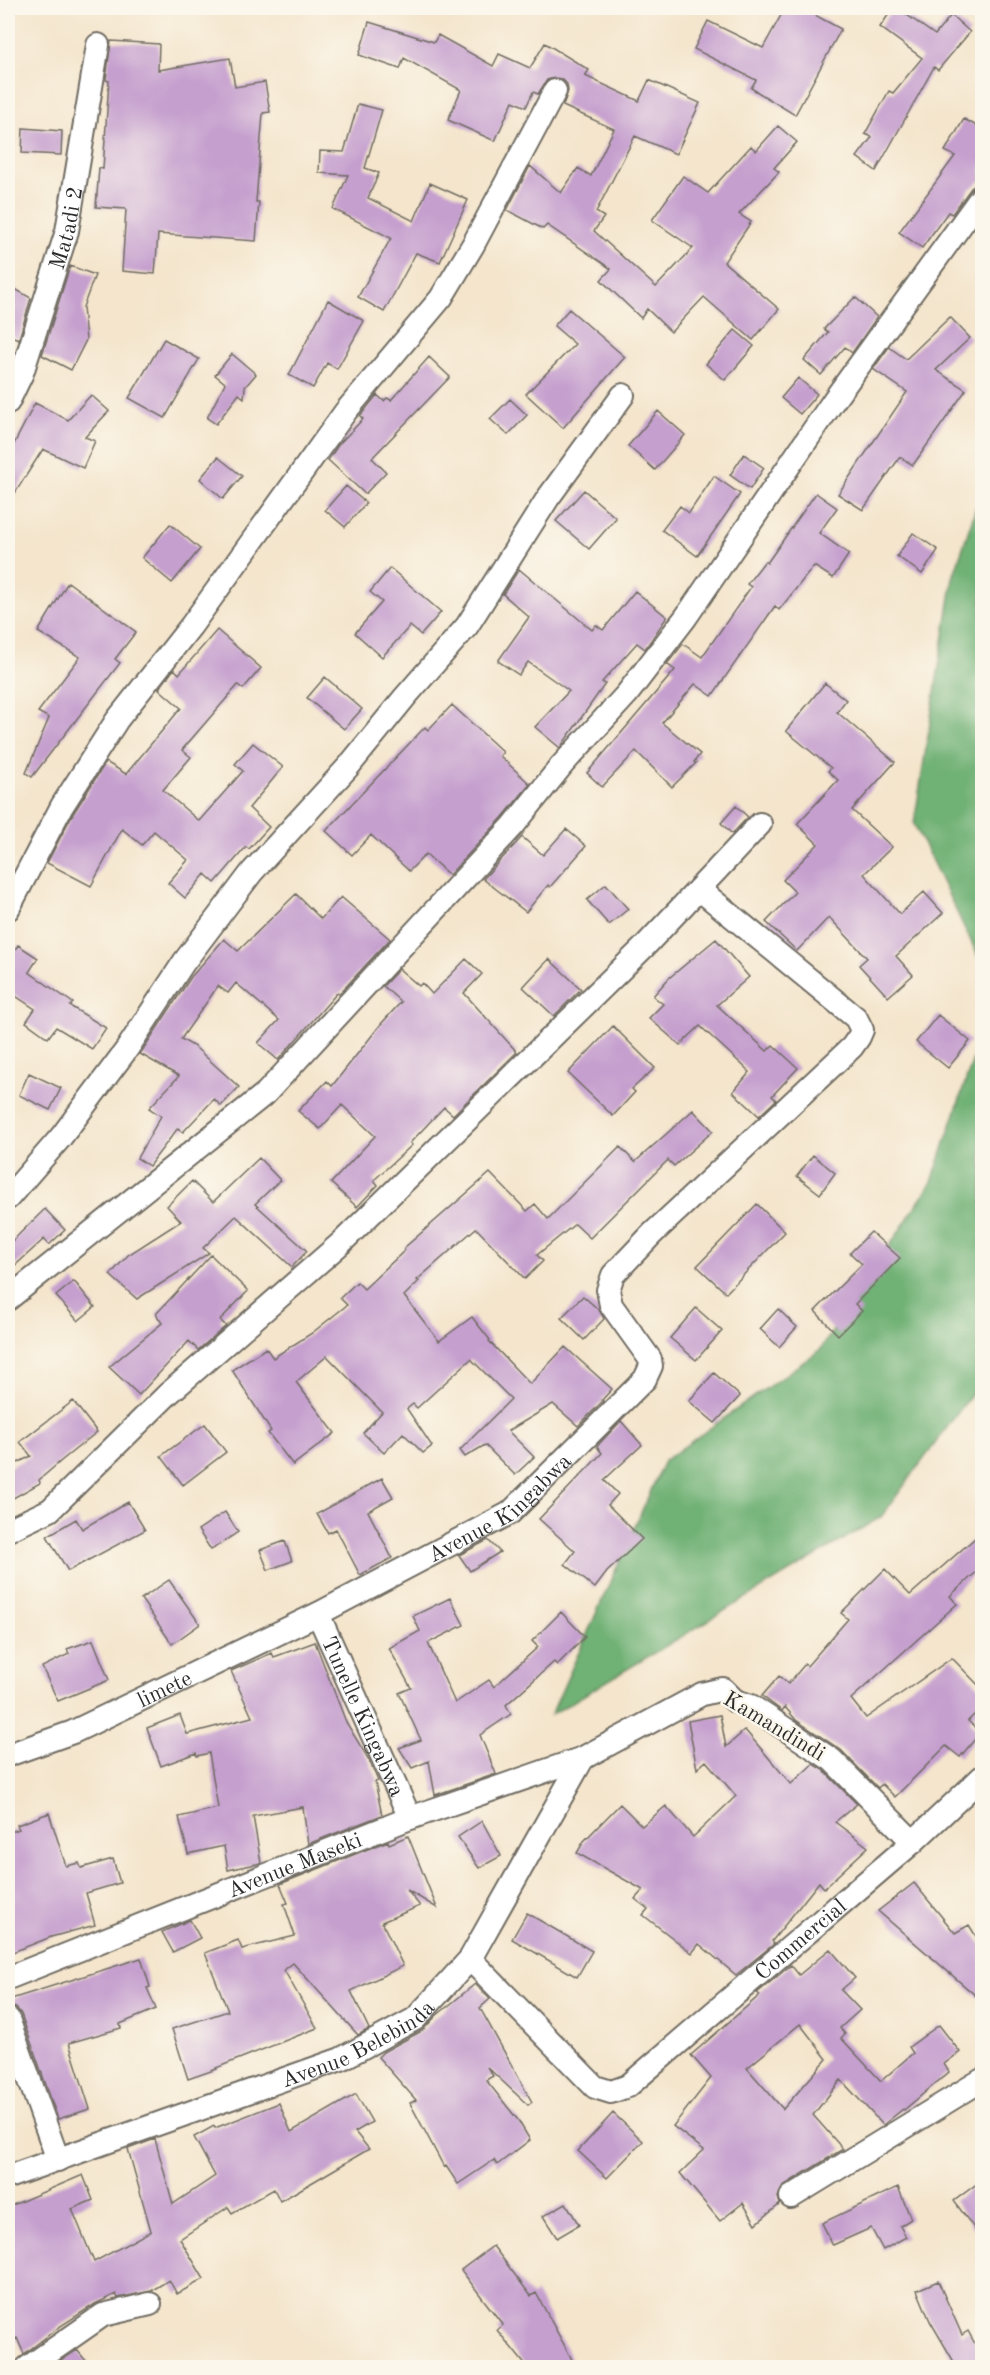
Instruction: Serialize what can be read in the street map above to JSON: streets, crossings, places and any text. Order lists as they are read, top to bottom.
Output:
{
  "streets": {
    "street": [
      "Matadi 2",
      "Avenue Kingabwa",
      "limete",
      "Tunelle Kingabwa",
      "Kamandindi",
      "Avenue Maseki",
      "Commercial",
      "Avenue Belebinda"
    ]
  },
  "crossings": [
    ["Avenue Kingabwa", "limete"],
    ["Avenue Kingabwa", "Tunelle Kingabwa"],
    ["limete", "Tunelle Kingabwa"],
    ["Tunelle Kingabwa", "Avenue Maseki"],
    ["Kamandindi", "Avenue Maseki"],
    ["Kamandindi", "Commercial"],
    ["Kamandindi", "Avenue Belebinda"],
    ["Avenue Maseki", "Avenue Belebinda"],
    ["Commercial", "Avenue Belebinda"]
  ]
}
